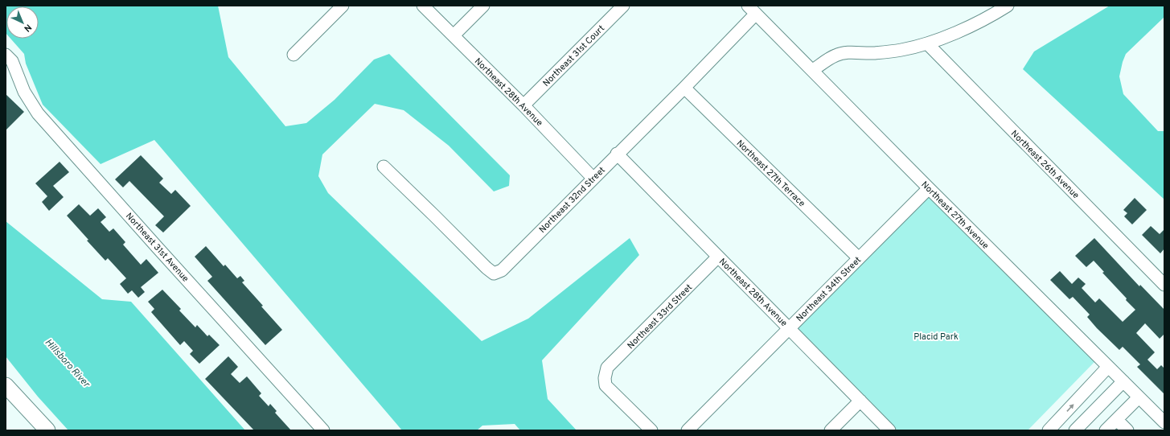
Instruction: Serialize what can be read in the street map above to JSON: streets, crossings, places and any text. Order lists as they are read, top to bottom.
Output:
{
  "streets": {
    "street": [
      "Northeast 31st Court",
      "Northeast 28th Avenue",
      "Northeast 26th Avenue",
      "Northeast 27th Terrace",
      "Northeast 32nd Street",
      "Northeast 27th Avenue",
      "Northeast 31st Avenue",
      "Northeast 34th Street",
      "Northeast 33rd Street"
    ]
  },
  "crossings": [
    ["Northeast 31st Court", "Northeast 28th Avenue"],
    ["Northeast 28th Avenue", "Northeast 32nd Street"],
    ["Northeast 28th Avenue", "Northeast 34th Street"],
    ["Northeast 28th Avenue", "Northeast 33rd Street"],
    ["Northeast 27th Terrace", "Northeast 32nd Street"],
    ["Northeast 27th Terrace", "Northeast 34th Street"],
    ["Northeast 32nd Street", "Northeast 27th Avenue"],
    ["Northeast 27th Avenue", "Northeast 34th Street"]
  ],
  "water": ["Hillsboro River"],
  "parks": ["Placid Park"],
  "north": "bottom right"
}
